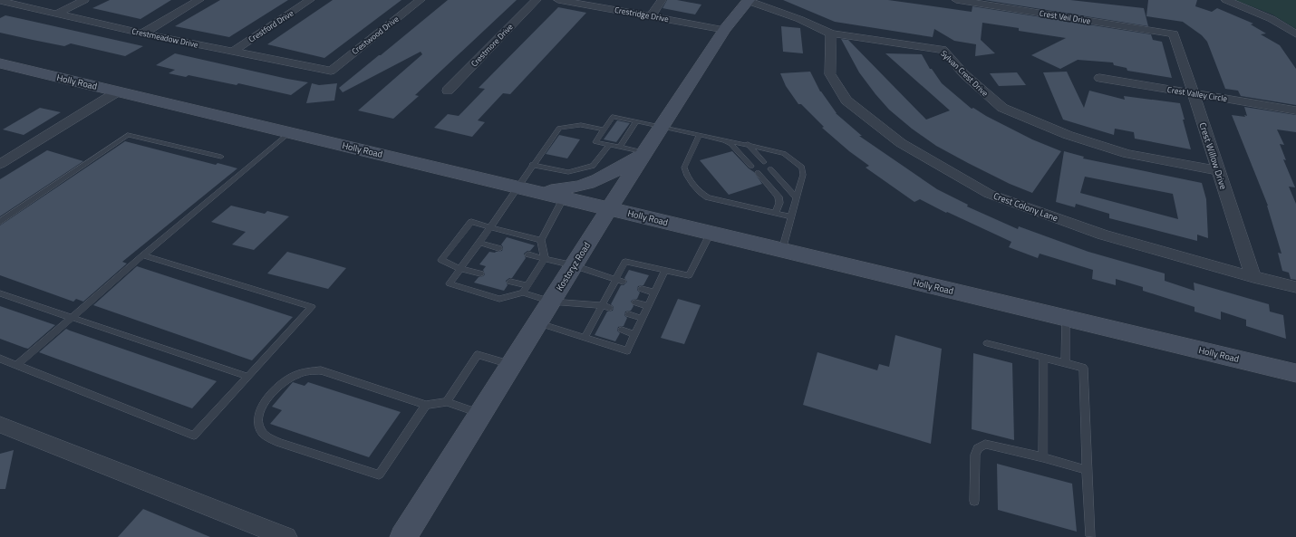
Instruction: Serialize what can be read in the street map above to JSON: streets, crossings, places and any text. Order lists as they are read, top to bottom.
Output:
{
  "streets": {
    "main road": ["Holly Road", "Kostoryz Road"],
    "street": [
      "Crestridge Drive",
      "Crest Veil Drive",
      "Crestford Drive",
      "Crestwood Drive",
      "Crestmeadow Drive",
      "Crestmore Drive",
      "Sylvan Crest Drive",
      "Crest Valley Circle",
      "Crest Willow Drive",
      "Crest Colony Lane"
    ]
  },
  "crossings": [
    ["Crestridge Drive", "Kostoryz Road"],
    ["Crest Veil Drive", "Crest Willow Drive"],
    ["Crestford Drive", "Crestmeadow Drive"],
    ["Crestwood Drive", "Crestmeadow Drive"],
    ["Sylvan Crest Drive", "Crest Willow Drive"],
    ["Sylvan Crest Drive", "Crest Colony Lane"],
    ["Sylvan Crest Drive", "Kostoryz Road"],
    ["Holly Road", "Kostoryz Road"],
    ["Crest Valley Circle", "Crest Willow Drive"],
    ["Crest Willow Drive", "Crest Colony Lane"]
  ]
}
